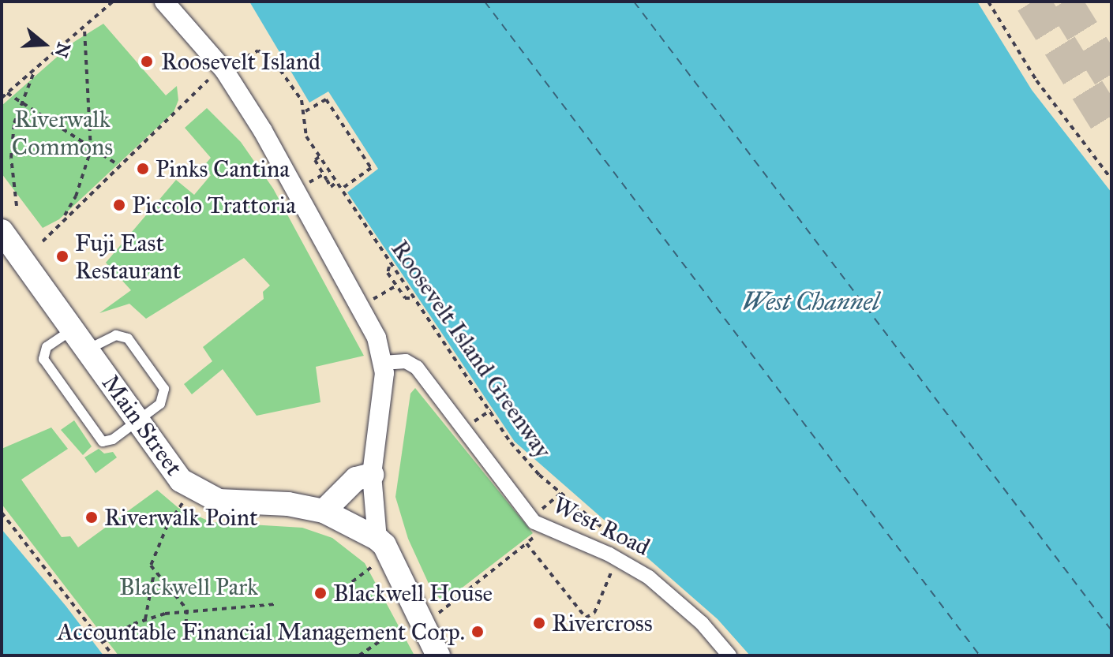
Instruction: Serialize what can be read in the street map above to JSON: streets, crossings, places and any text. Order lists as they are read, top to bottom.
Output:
{
  "streets": {
    "street": ["Main Street", "West Road"],
    "path": ["Roosevelt Island Greenway"]
  },
  "crossings": [
    ["Roosevelt Island Greenway", "West Road"]
  ],
  "water": ["West Channel"],
  "parks": ["Riverwalk Commons", "Blackwell Park"],
  "places": [
    "Roosevelt Island",
    "Pinks Cantina",
    "Piccolo Trattoria",
    "Fuji East Restaurant",
    "Riverwalk Point",
    "Blackwell House",
    "Rivercross",
    "Accountable Financial Management Corp."
  ],
  "north": "right"
}
